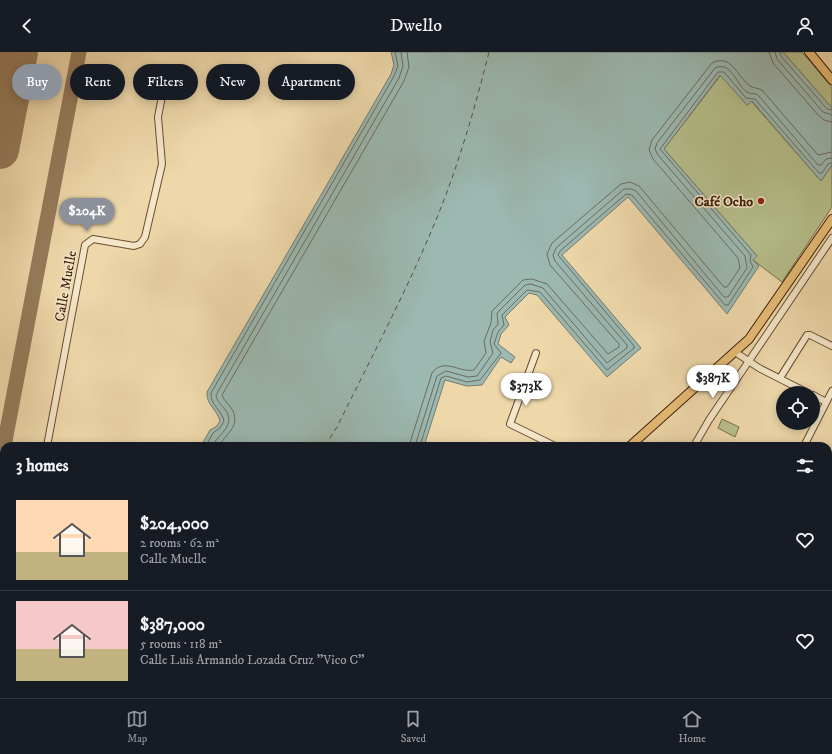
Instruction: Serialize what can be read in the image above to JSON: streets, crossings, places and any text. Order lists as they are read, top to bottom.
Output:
{
  "streets": {
    "street": ["Calle Muelle"]
  },
  "places": ["Café Ocho"],
  "page": {
    "header": "Dwello",
    "chip": [
      "Buy",
      "Rent",
      "Filters",
      "New",
      "Apartment"
    ],
    "price": ["$204K", "$387K", "$373K"],
    "heading": "3 homes",
    "list": [
      {
        "name": "$204,000",
        "note": "2 rooms · 62 m² · Calle Muelle"
      },
      {
        "name": "$387,000",
        "note": "5 rooms · 118 m² · Calle Luis Armando Lozada Cruz \"Vico C\""
      }
    ],
    "tabs": ["Map", "Saved", "Home"]
  }
}
